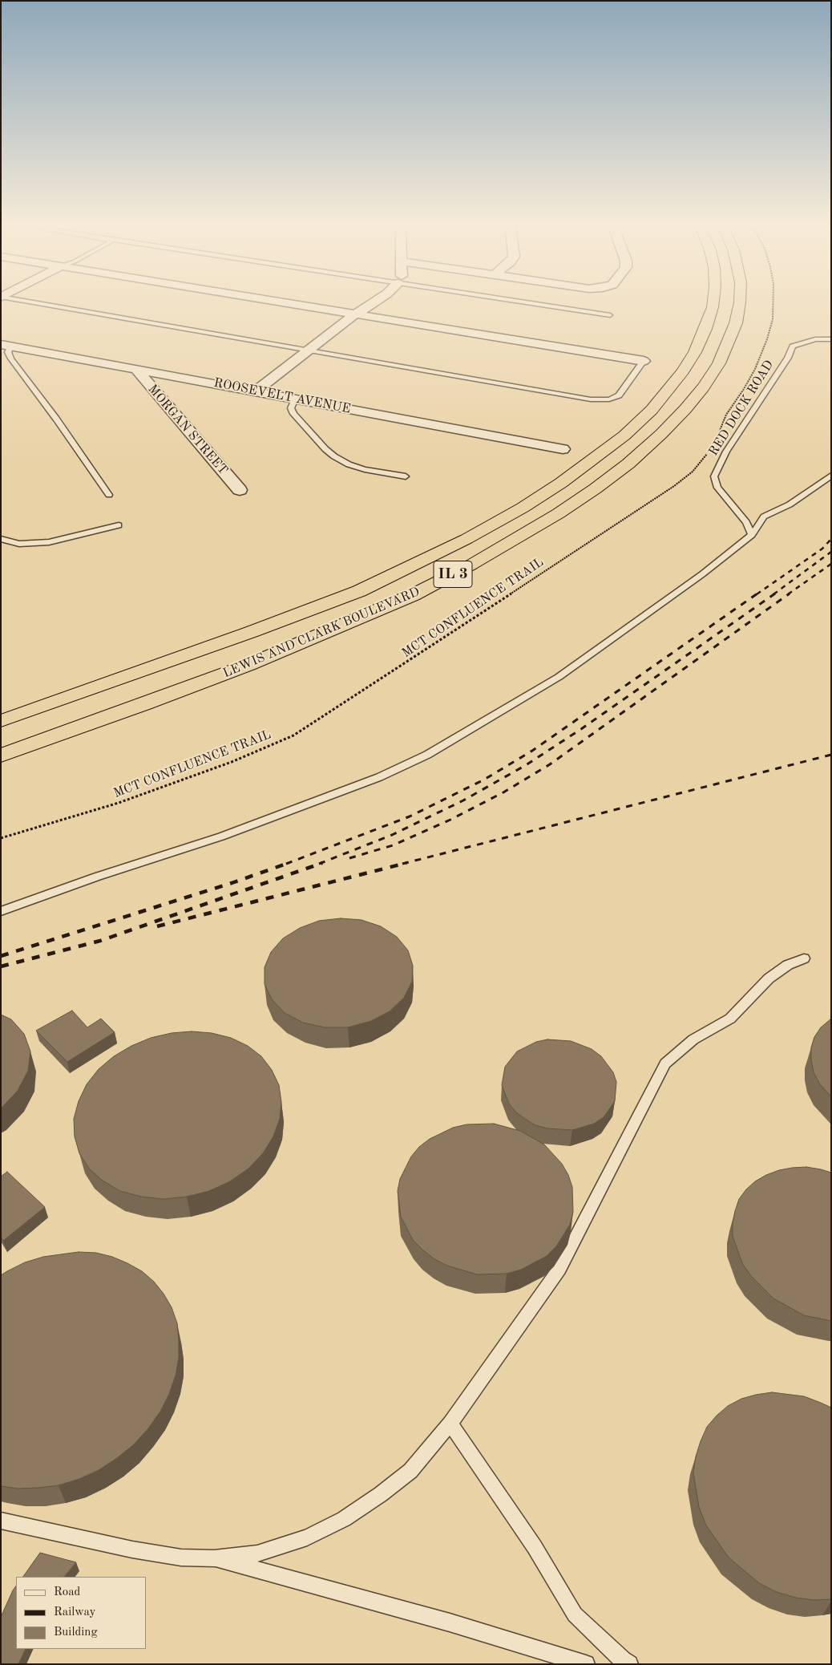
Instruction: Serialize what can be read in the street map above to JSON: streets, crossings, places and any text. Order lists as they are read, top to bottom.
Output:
{
  "streets": {
    "highway": ["IL 3", "LEWIS AND CLARK BOULEVARD"],
    "street": ["ROOSEVELT AVENUE", "MORGAN STREET"],
    "lane": ["RED DOCK ROAD"],
    "path": ["MCT CONFLUENCE TRAIL"]
  },
  "crossings": [
    ["ROOSEVELT AVENUE", "MORGAN STREET"]
  ],
  "legend": ["Road", "Railway", "Building"]
}
